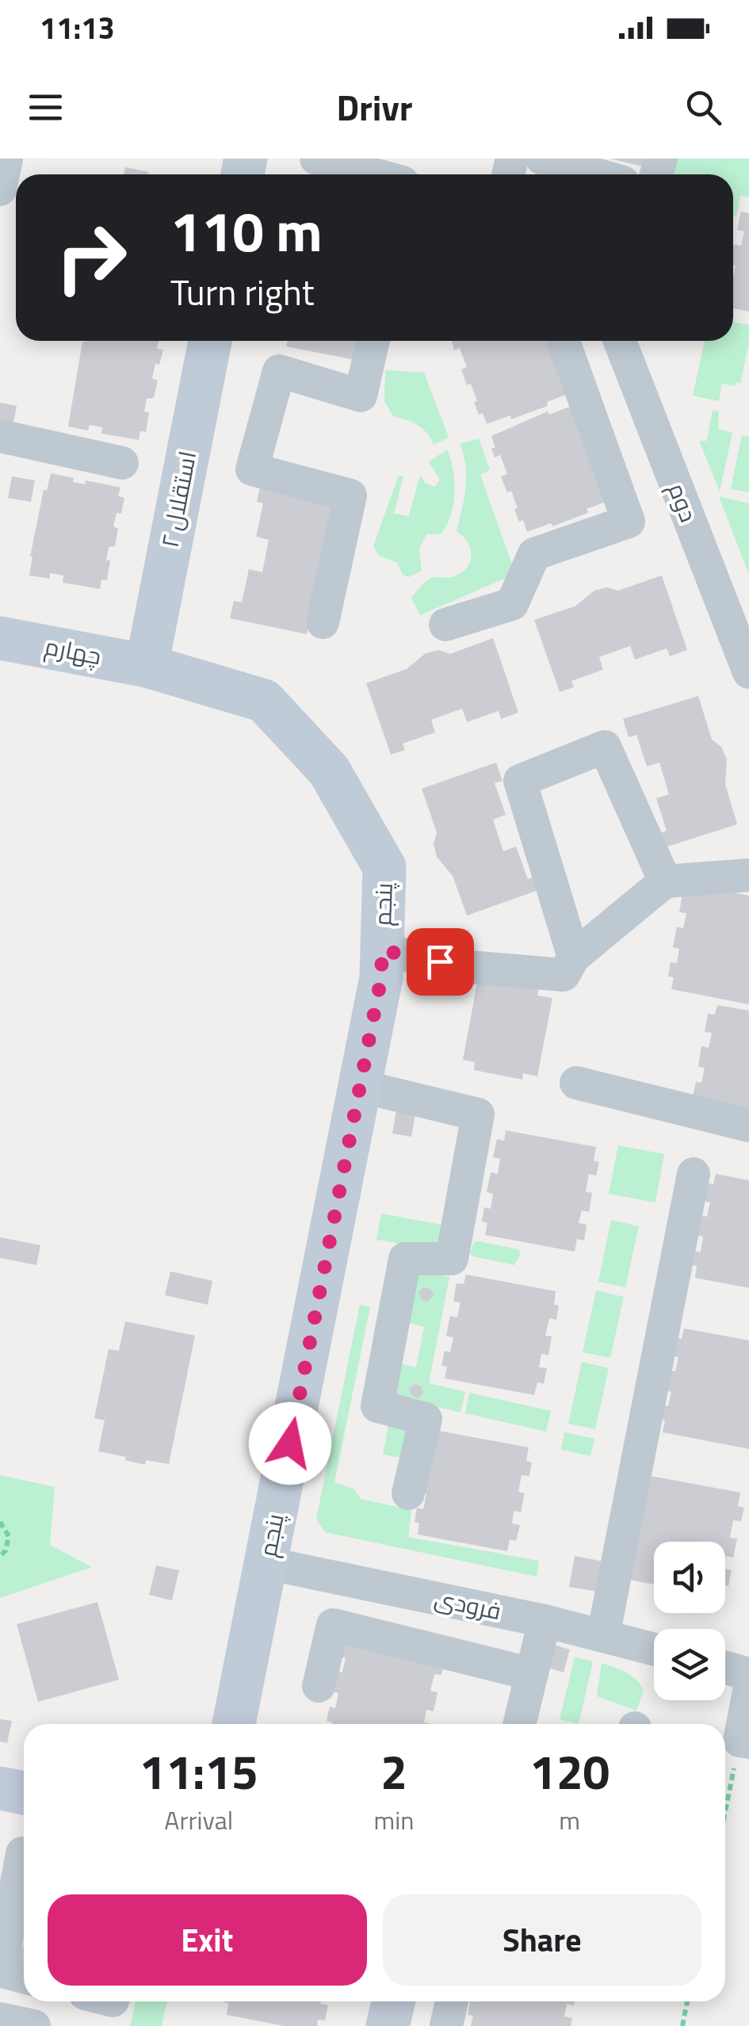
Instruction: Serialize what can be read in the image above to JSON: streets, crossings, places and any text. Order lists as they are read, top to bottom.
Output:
{
  "streets": {
    "street": [
      "استقلال ۲",
      "دوم",
      "چهارم",
      "پنجم",
      "فرودی"
    ]
  },
  "crossings": [
    ["استقلال ۲", "چهارم"],
    ["استقلال ۲", "پنجم"],
    ["چهارم", "پنجم"],
    ["پنجم", "فرودی"]
  ],
  "page": {
    "status": "11:13",
    "header": "Drivr",
    "turn": ["110 m", "Turn right"],
    "eta": [
      "11:15",
      "Arrival",
      "2",
      "min",
      "120",
      "m"
    ],
    "buttons": ["Exit", "Share"]
  }
}
